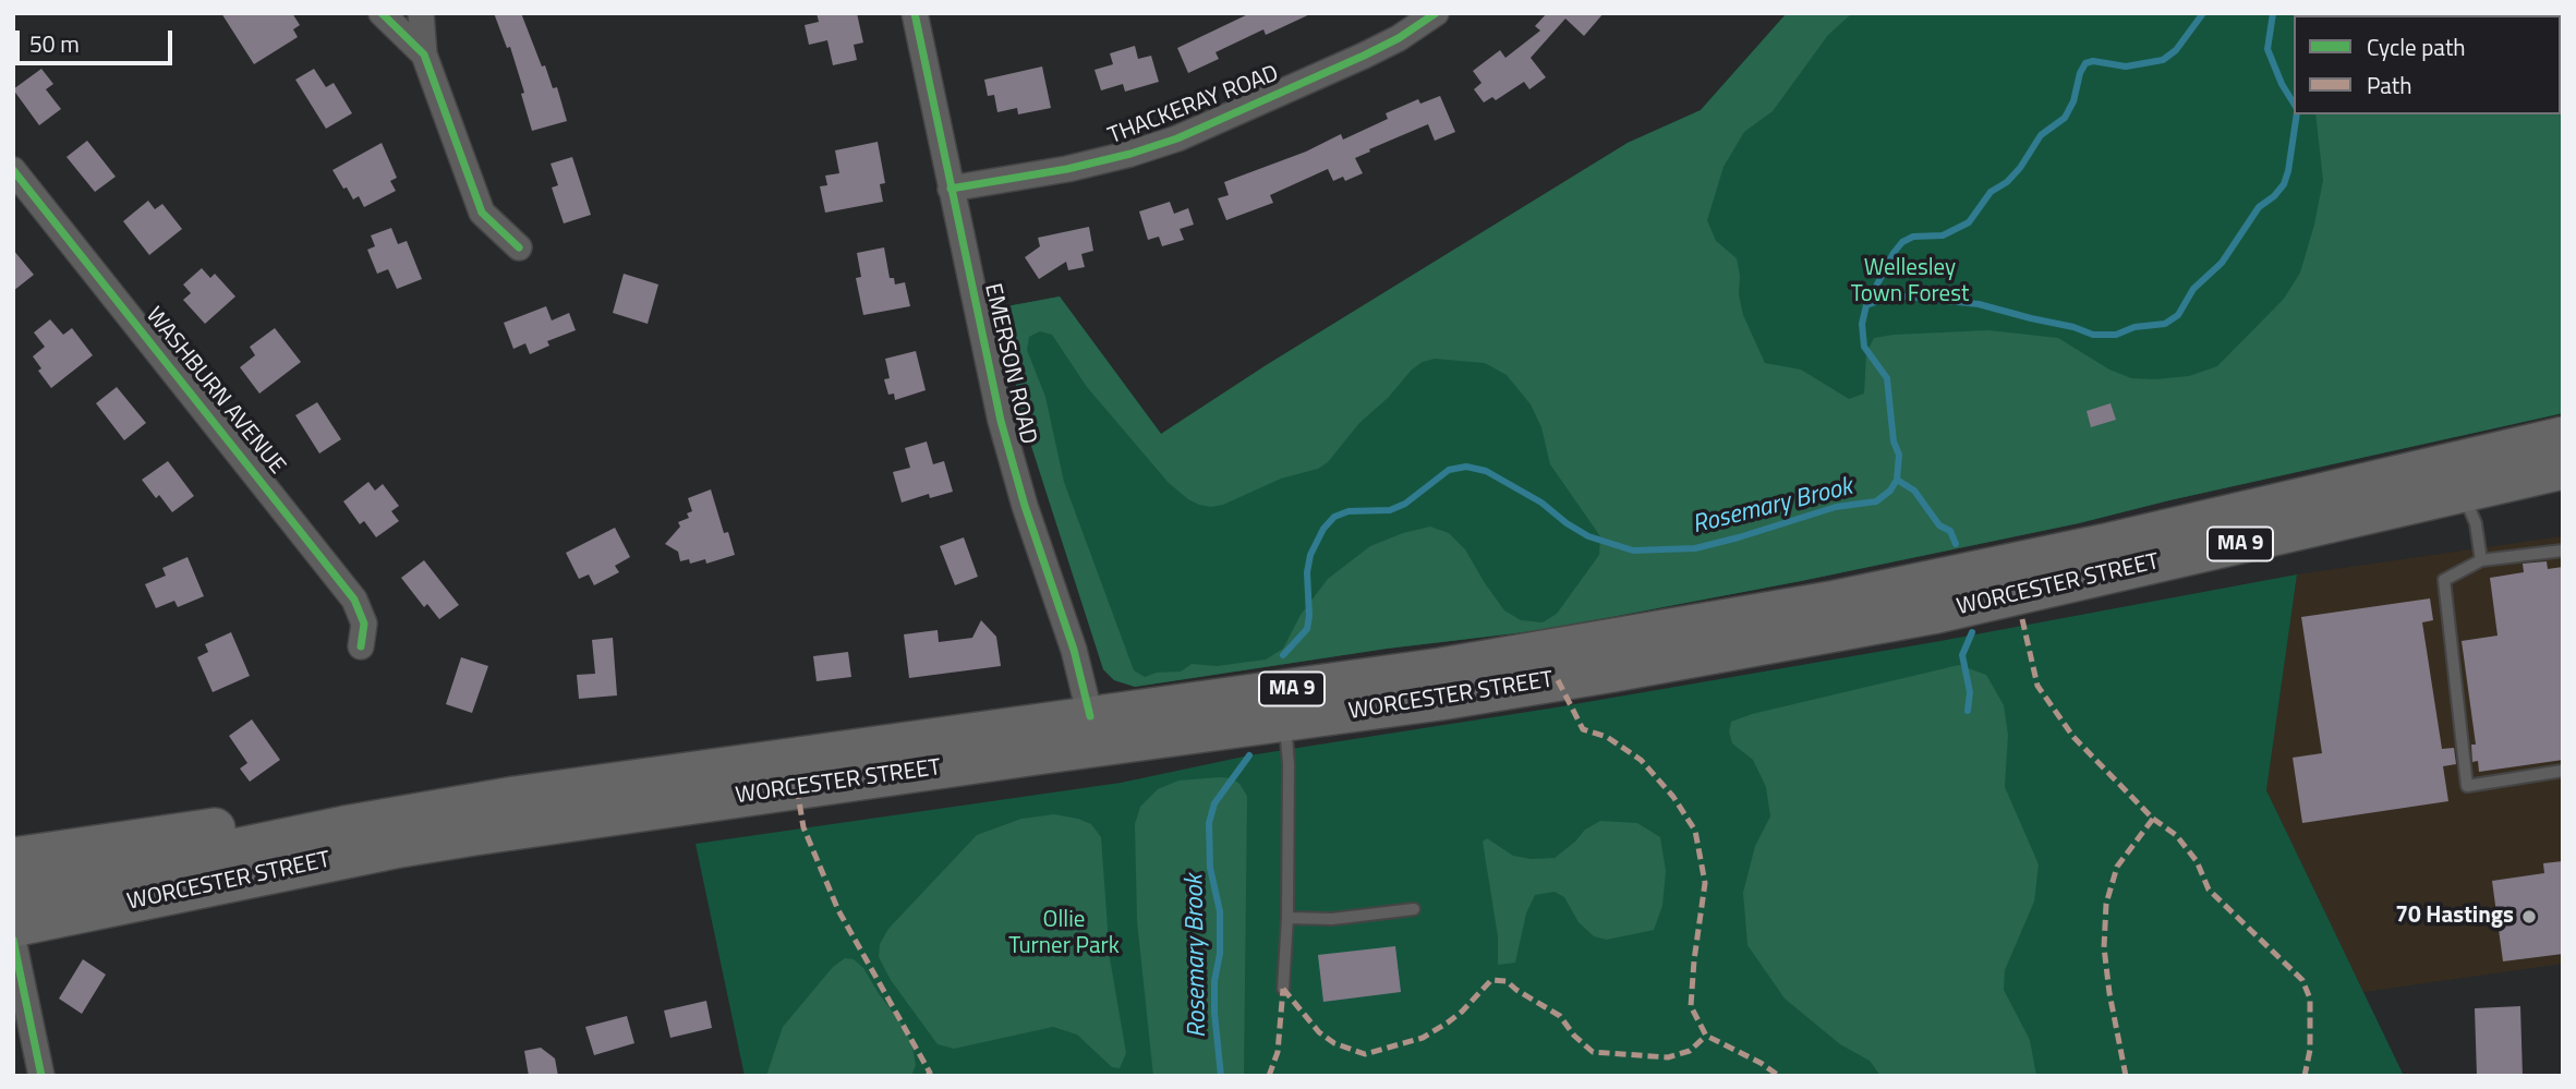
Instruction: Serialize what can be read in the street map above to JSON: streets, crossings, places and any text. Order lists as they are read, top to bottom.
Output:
{
  "streets": {
    "highway": ["MA 9", "WORCESTER STREET"],
    "street": ["THACKERAY ROAD", "EMERSON ROAD", "WASHBURN AVENUE"]
  },
  "crossings": [
    ["THACKERAY ROAD", "EMERSON ROAD"],
    ["EMERSON ROAD", "WORCESTER STREET"]
  ],
  "water": ["Rosemary Brook"],
  "parks": ["Wellesley Town Forest", "Ollie Turner Park"],
  "places": ["70 Hastings"],
  "legend": ["Cycle path", "Path"],
  "scale_bar": "50 m"
}
